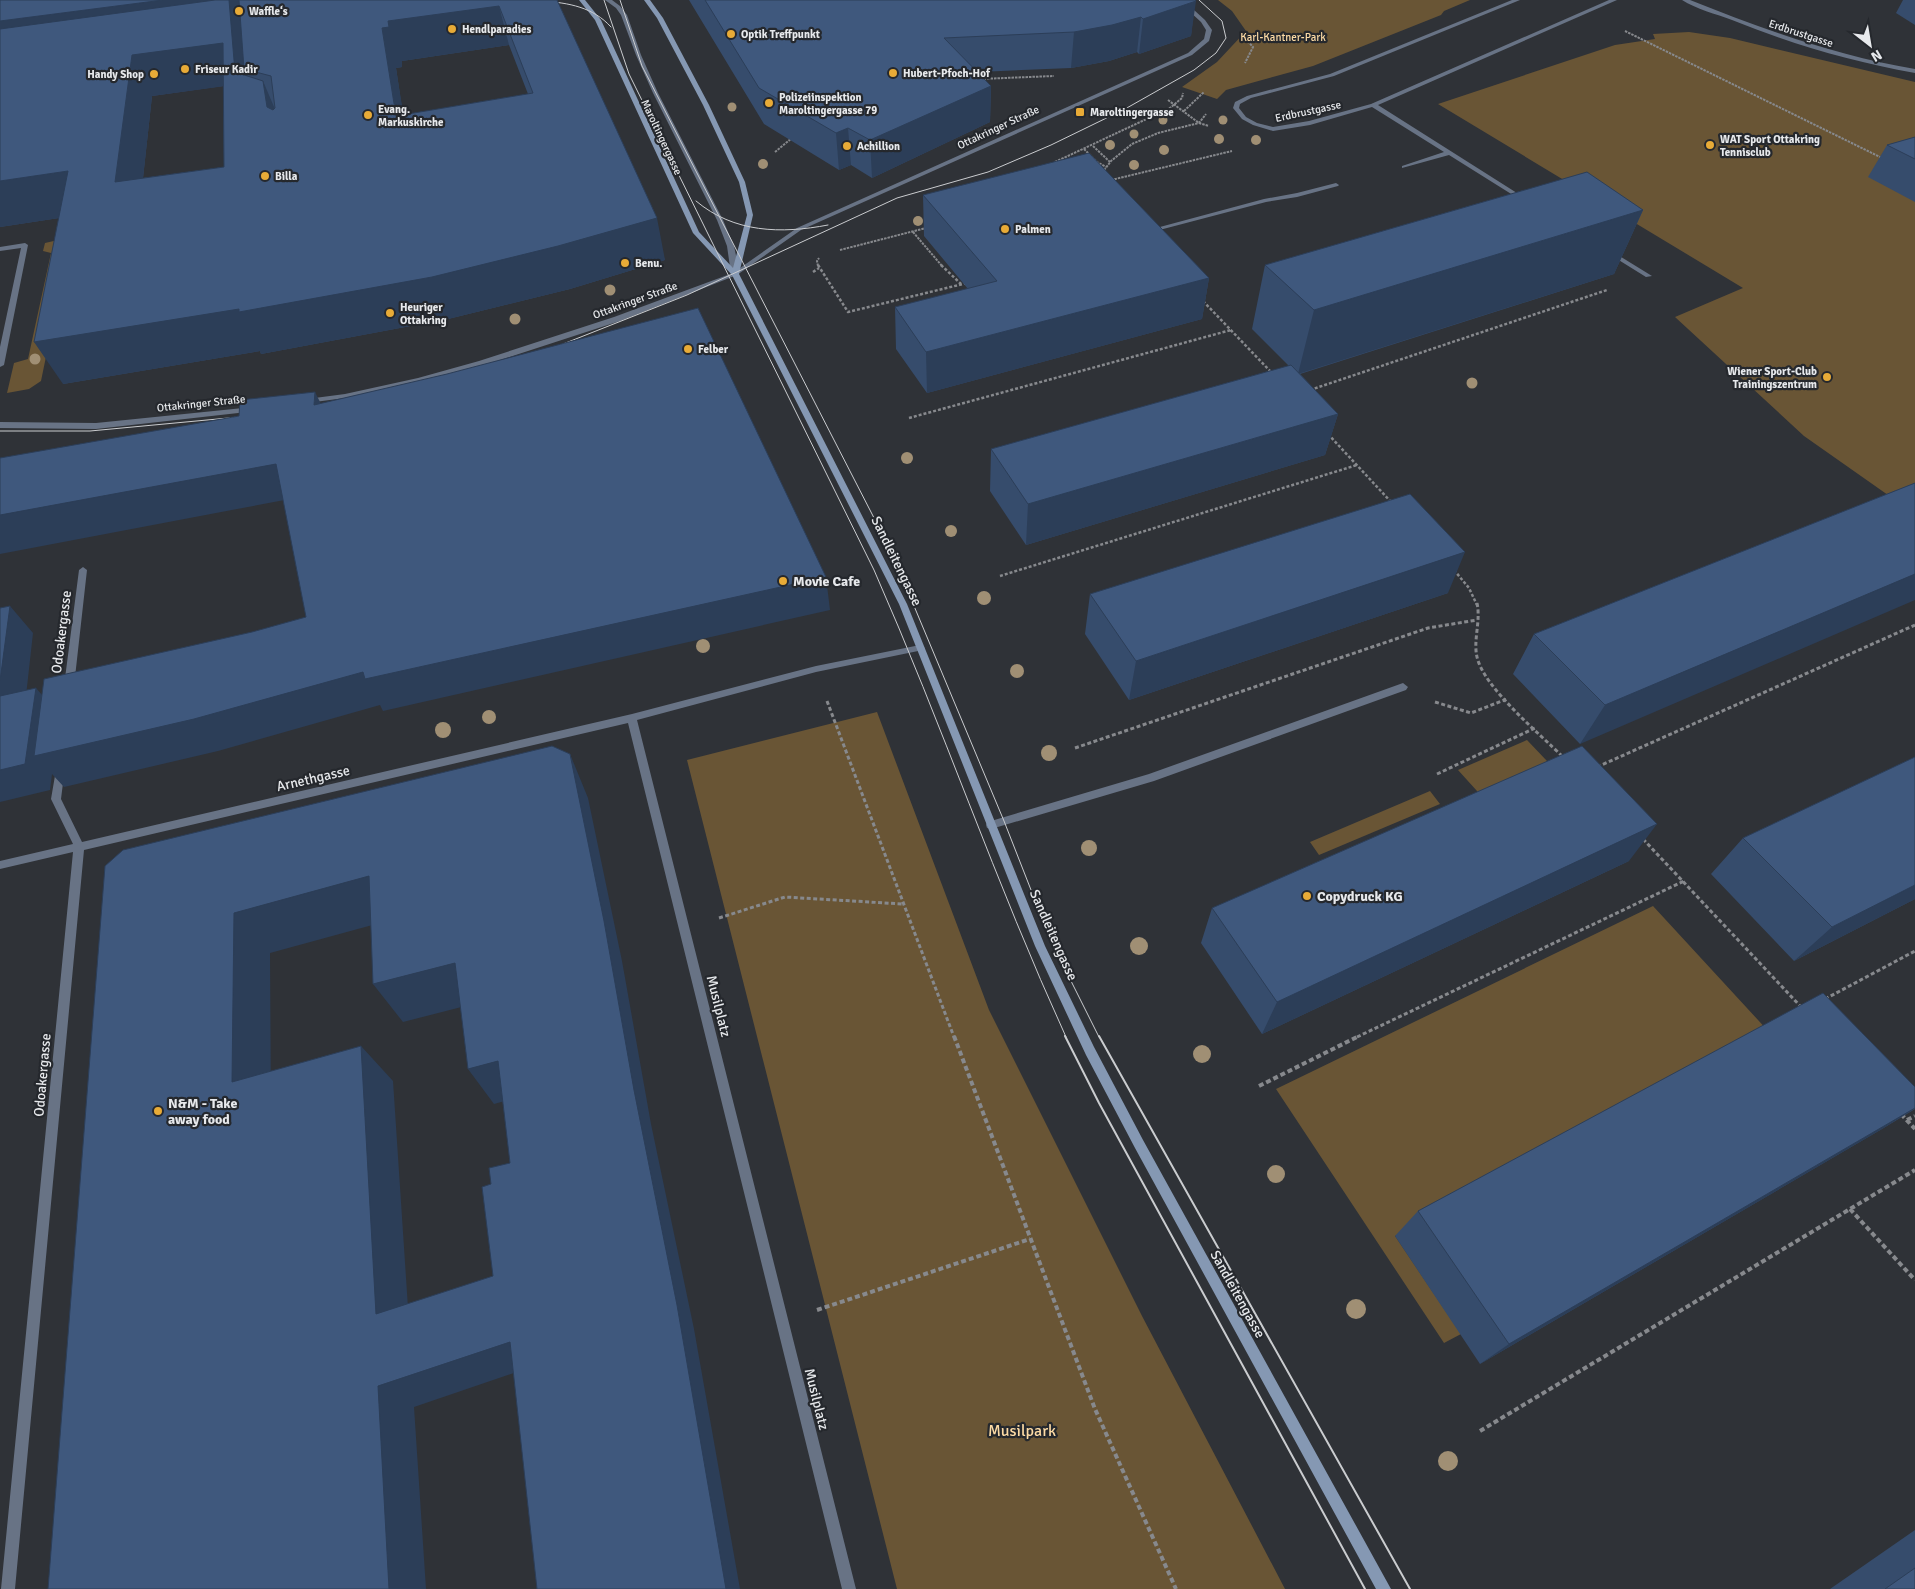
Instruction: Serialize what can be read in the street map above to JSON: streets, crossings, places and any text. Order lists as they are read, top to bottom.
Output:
{
  "streets": {
    "main road": ["Maroltingergasse", "Sandleitengasse"],
    "street": [
      "Erdbrustgasse",
      "Ottakringer Straße",
      "Odoakergasse",
      "Arnethgasse",
      "Musilplatz"
    ]
  },
  "crossings": [
    ["Ottakringer Straße", "Maroltingergasse"],
    ["Ottakringer Straße", "Sandleitengasse"],
    ["Maroltingergasse", "Sandleitengasse"],
    ["Odoakergasse", "Arnethgasse"],
    ["Arnethgasse", "Musilplatz"]
  ],
  "parks": ["Karl-Kantner-Park", "Musilpark"],
  "places": {
    "other": [
      "Waffle‘s",
      "Hendlparadies",
      "Optik Treffpunkt",
      "Friseur Kadir",
      "Hubert-Pfoch-Hof",
      "Handy Shop",
      "Polizeiinspektion Maroltingergasse 79",
      "Evang. Markuskirche",
      "WAT Sport Ottakring Tennisclub",
      "Achillion",
      "Billa",
      "Palmen",
      "Benu.",
      "Heuriger Ottakring",
      "Felber",
      "Wiener Sport-Club Trainingszentrum",
      "Movie Cafe",
      "Copydruck KG",
      "N&M - Take away food"
    ],
    "transit": ["Maroltingergasse"]
  },
  "north": "bottom right"
}
